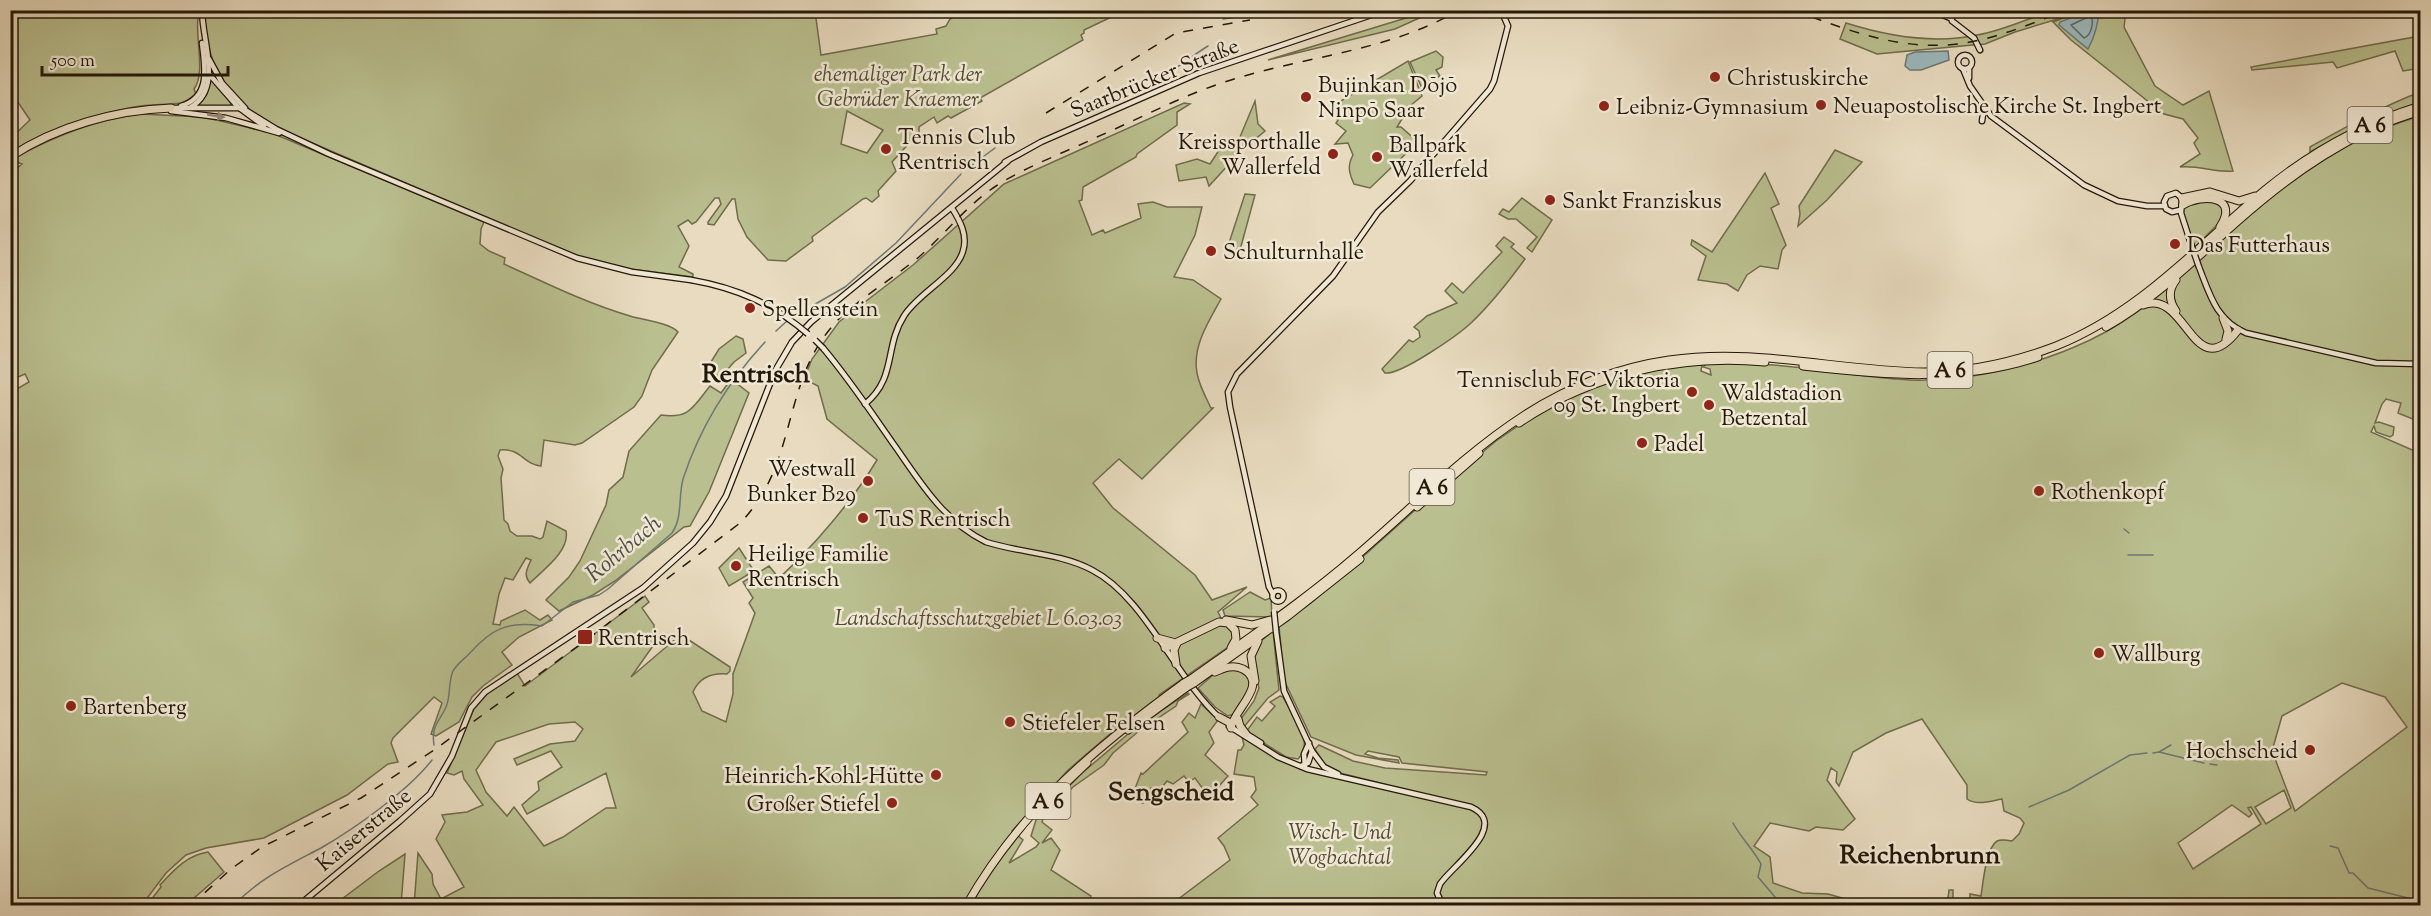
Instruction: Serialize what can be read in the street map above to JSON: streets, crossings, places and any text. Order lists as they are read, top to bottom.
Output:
{
  "streets": {
    "highway": ["A 6"],
    "main road": ["Saarbrücker Straße", "Kaiserstraße"]
  },
  "crossings": [
    ["Saarbrücker Straße", "Kaiserstraße"]
  ],
  "districts": ["Rentrisch", "Sengscheid", "Reichenbrunn"],
  "water": ["Rohrbach"],
  "parks": ["ehemaliger Park der Gebrüder Kraemer", "Landschaftsschutzgebiet L 6.03.03", "Wisch- Und Wogbachtal"],
  "places": {
    "other": [
      "Christuskirche",
      "Bujinkan Dōjō Ninpō Saar",
      "Neuapostolische Kirche St. Ingbert",
      "Leibniz-Gymnasium",
      "Tennis Club Rentrisch",
      "Kreissporthalle Wallerfeld",
      "Ballpark Wallerfeld",
      "Sankt Franziskus",
      "Das Futterhaus",
      "Schulturnhalle",
      "Spellenstein",
      "Tennisclub FC Viktoria 09 St. Ingbert",
      "Waldstadion Betzental",
      "Padel",
      "Westwall Bunker B29",
      "Rothenkopf",
      "TuS Rentrisch",
      "Heilige Familie Rentrisch",
      "Wallburg",
      "Bartenberg",
      "Stiefeler Felsen",
      "Hochscheid",
      "Heinrich-Kohl-Hütte",
      "Großer Stiefel"
    ],
    "transit": ["Rentrisch"]
  },
  "scale_bar": "500 m"
}
